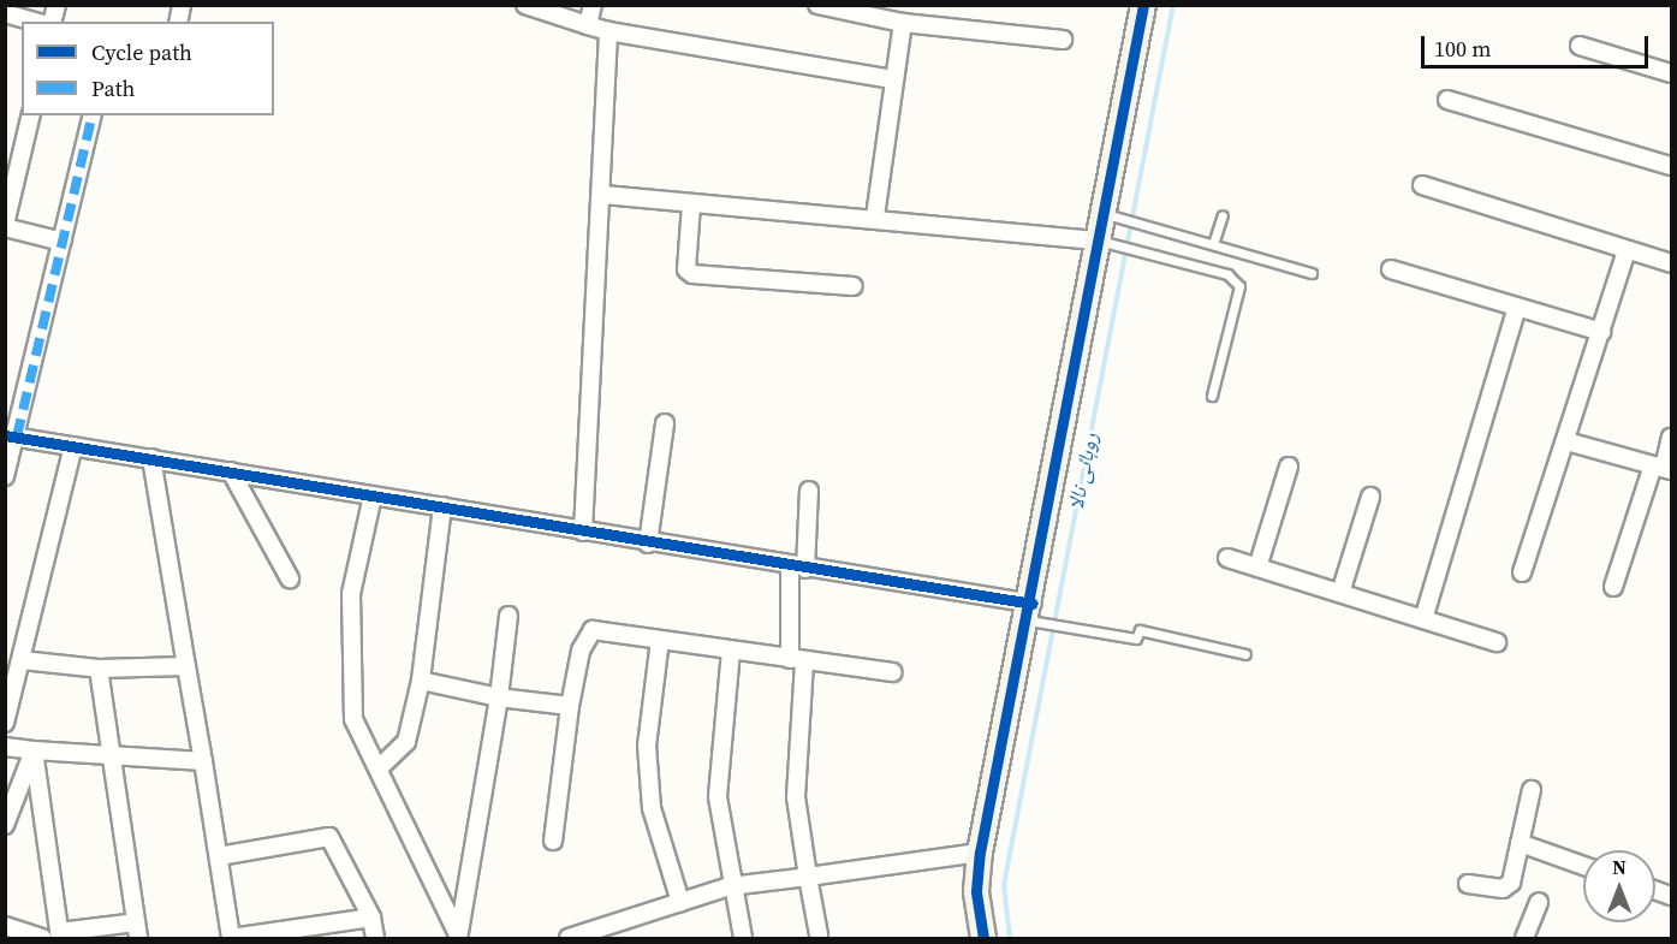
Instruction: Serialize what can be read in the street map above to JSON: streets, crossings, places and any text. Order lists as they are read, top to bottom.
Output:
{
  "water": ["روہائی نالا"],
  "legend": ["Cycle path", "Path"],
  "scale_bar": "100 m",
  "north": "top"
}
